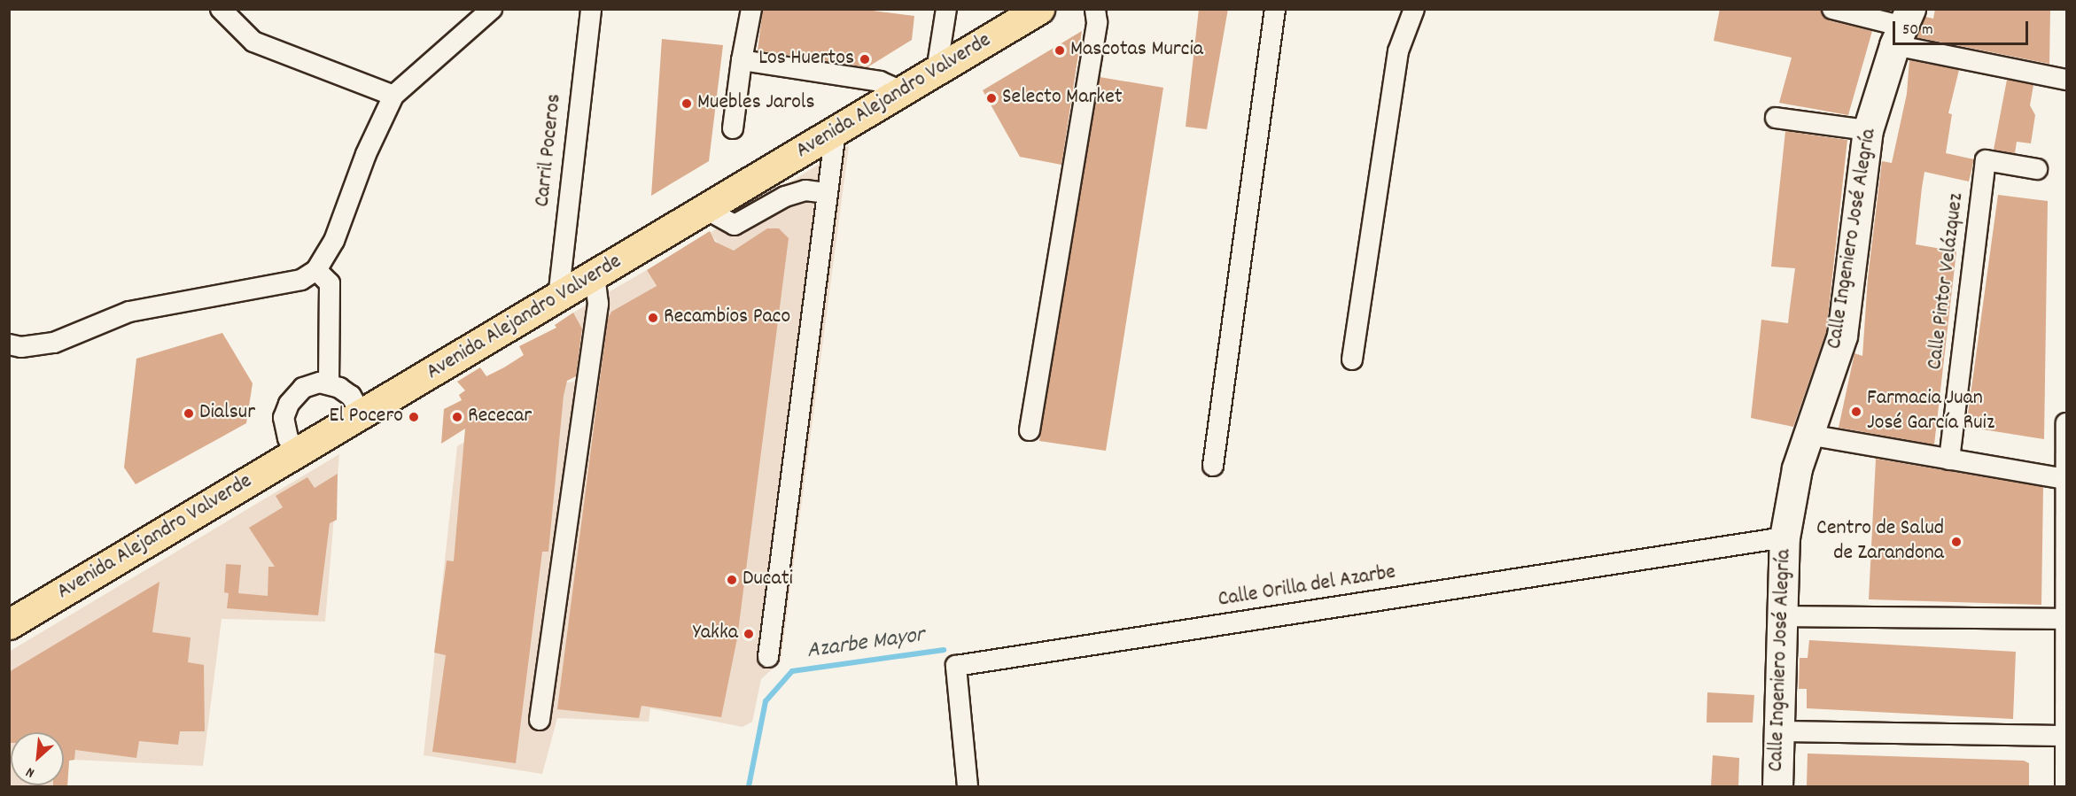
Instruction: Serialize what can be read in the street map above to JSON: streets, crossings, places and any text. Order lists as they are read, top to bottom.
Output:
{
  "streets": {
    "main road": ["Avenida Alejandro Valverde"],
    "street": [
      "Carril Poceros",
      "Calle Ingeniero José Alegría",
      "Calle Pintor Velázquez",
      "Calle Orilla del Azarbe"
    ]
  },
  "crossings": [
    ["Avenida Alejandro Valverde", "Carril Poceros"],
    ["Calle Ingeniero José Alegría", "Calle Orilla del Azarbe"]
  ],
  "water": ["Azarbe Mayor"],
  "places": [
    "Mascotas Murcia",
    "Los Huertos",
    "Selecto Market",
    "Muebles Jarols",
    "Recambios Paco",
    "Farmacia Juan José García Ruiz",
    "Dialsur",
    "El Pocero",
    "Rececar",
    "Centro de Salud de Zarandona",
    "Ducati",
    "Yakka"
  ],
  "scale_bar": "50 m",
  "north": "bottom left"
}
